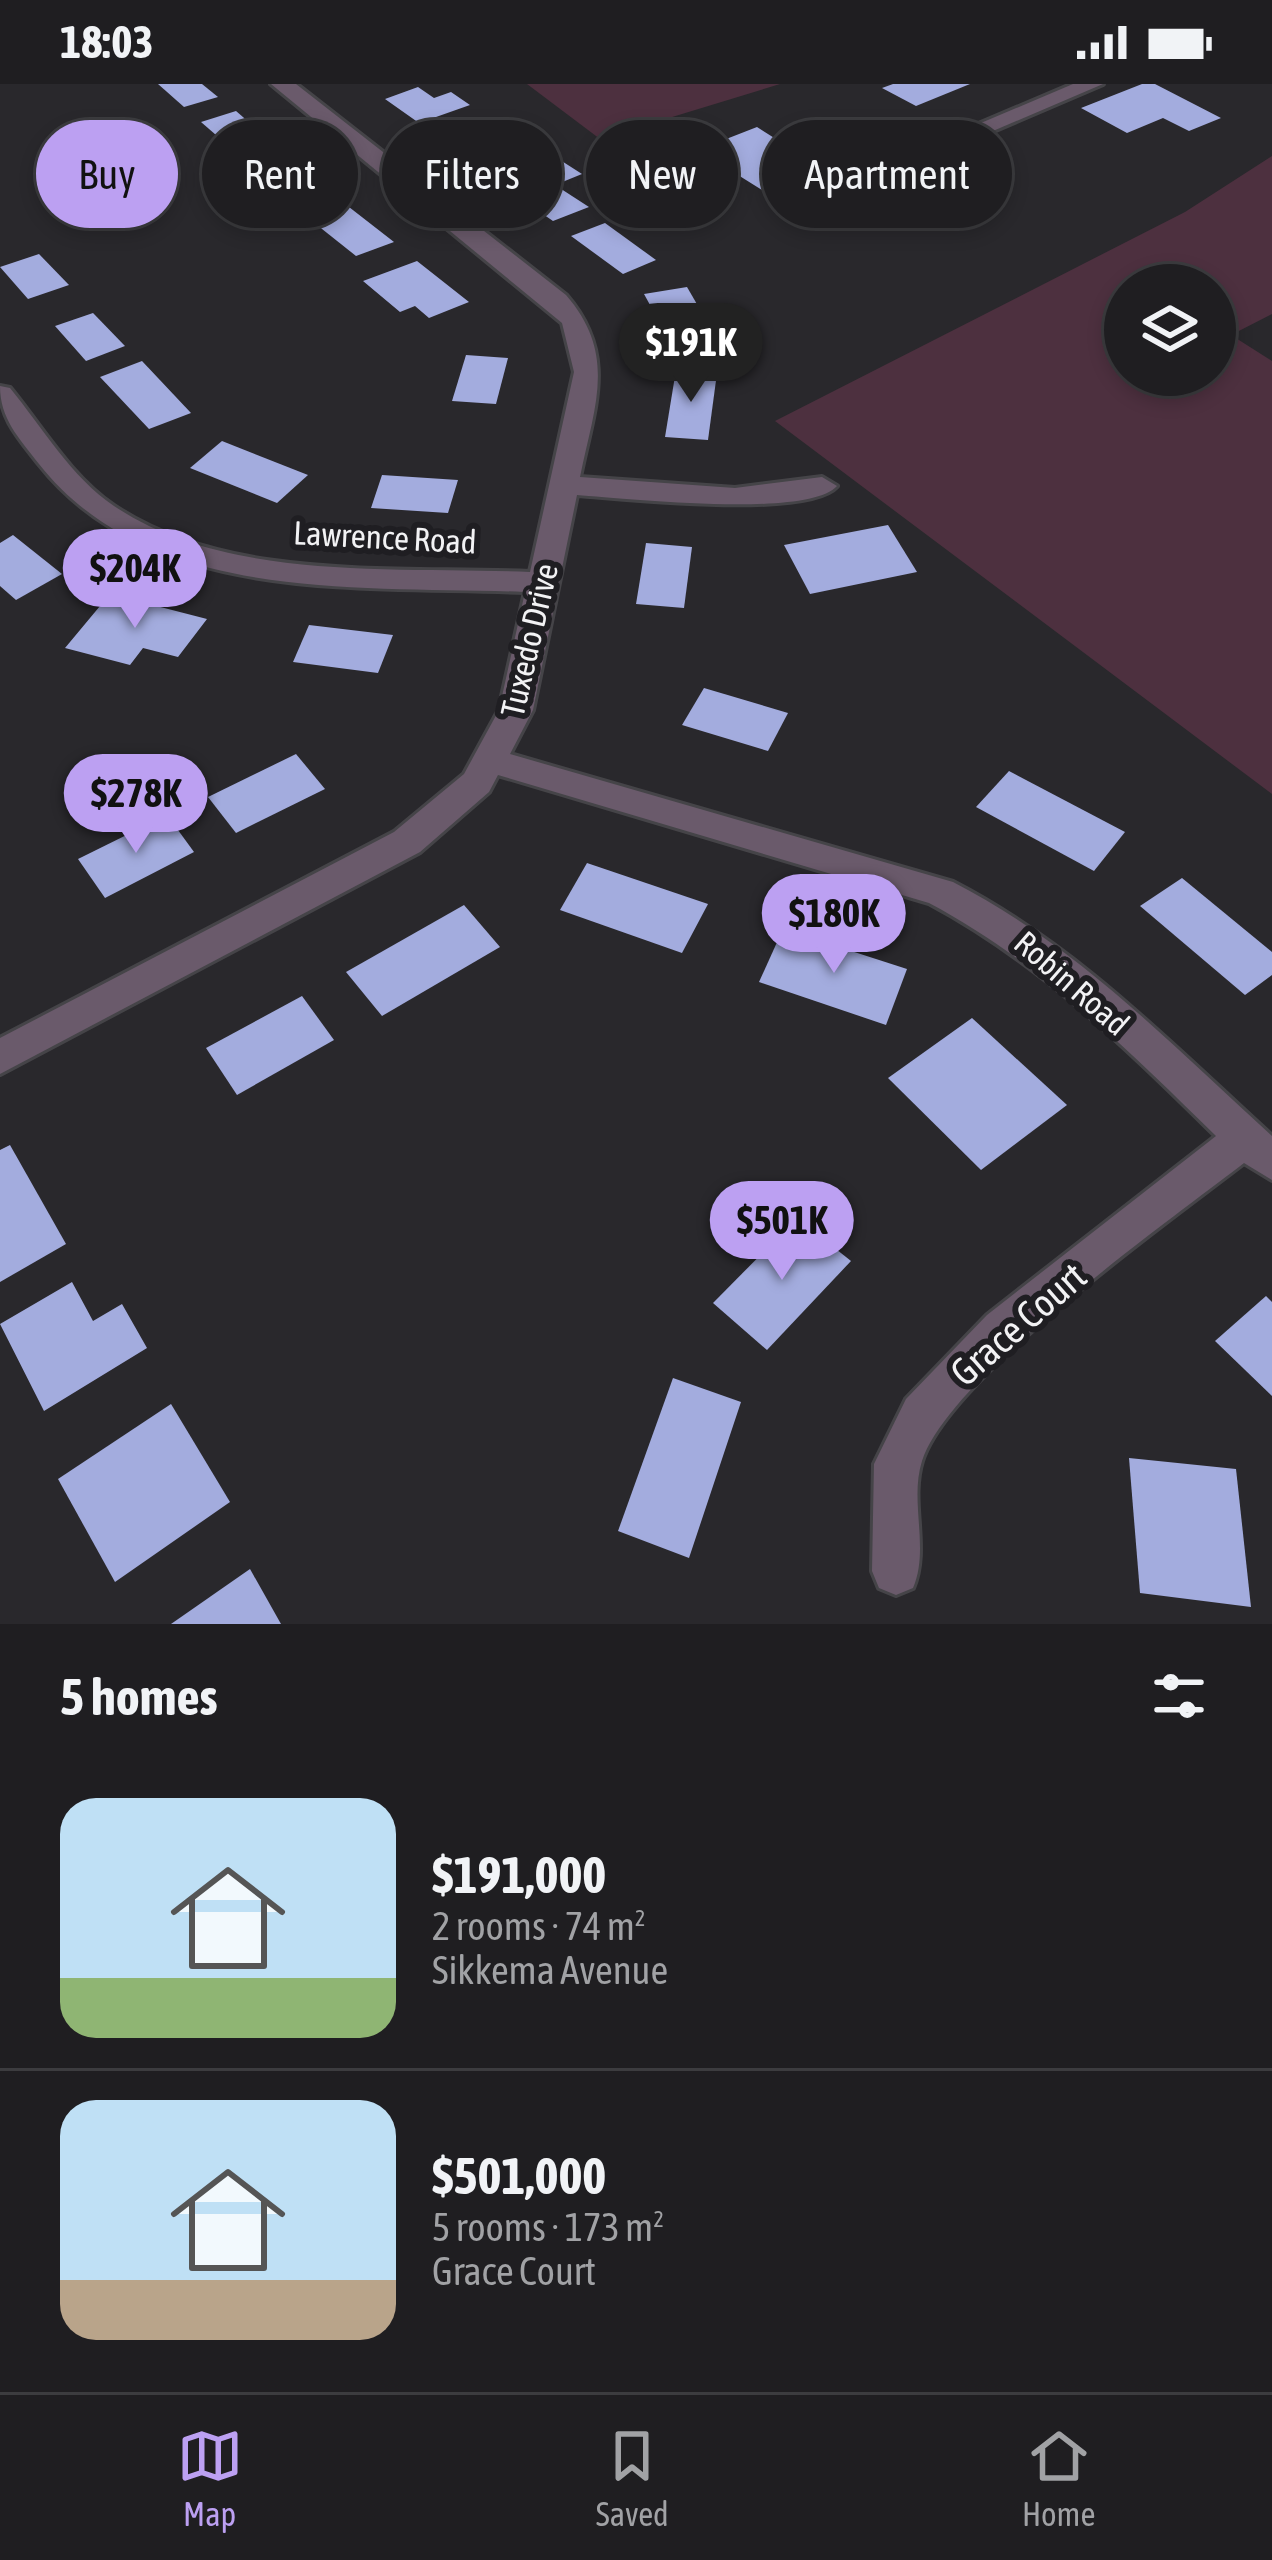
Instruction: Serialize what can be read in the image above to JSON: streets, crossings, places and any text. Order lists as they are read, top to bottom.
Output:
{
  "streets": {
    "street": [
      "Lawrence Road",
      "Tuxedo Drive",
      "Robin Road",
      "Grace Court"
    ]
  },
  "crossings": [
    ["Lawrence Road", "Tuxedo Drive"],
    ["Tuxedo Drive", "Robin Road"],
    ["Robin Road", "Grace Court"]
  ],
  "page": {
    "status": "18:03",
    "chip": [
      "Buy",
      "Rent",
      "Filters",
      "New",
      "Apartment"
    ],
    "price": [
      "$191K",
      "$204K",
      "$278K",
      "$180K",
      "$501K"
    ],
    "heading": "5 homes",
    "list": [
      {
        "name": "$191,000",
        "note": "2 rooms · 74 m² · Sikkema Avenue"
      },
      {
        "name": "$501,000",
        "note": "5 rooms · 173 m² · Grace Court"
      }
    ],
    "tabs": ["Map", "Saved", "Home"]
  }
}
